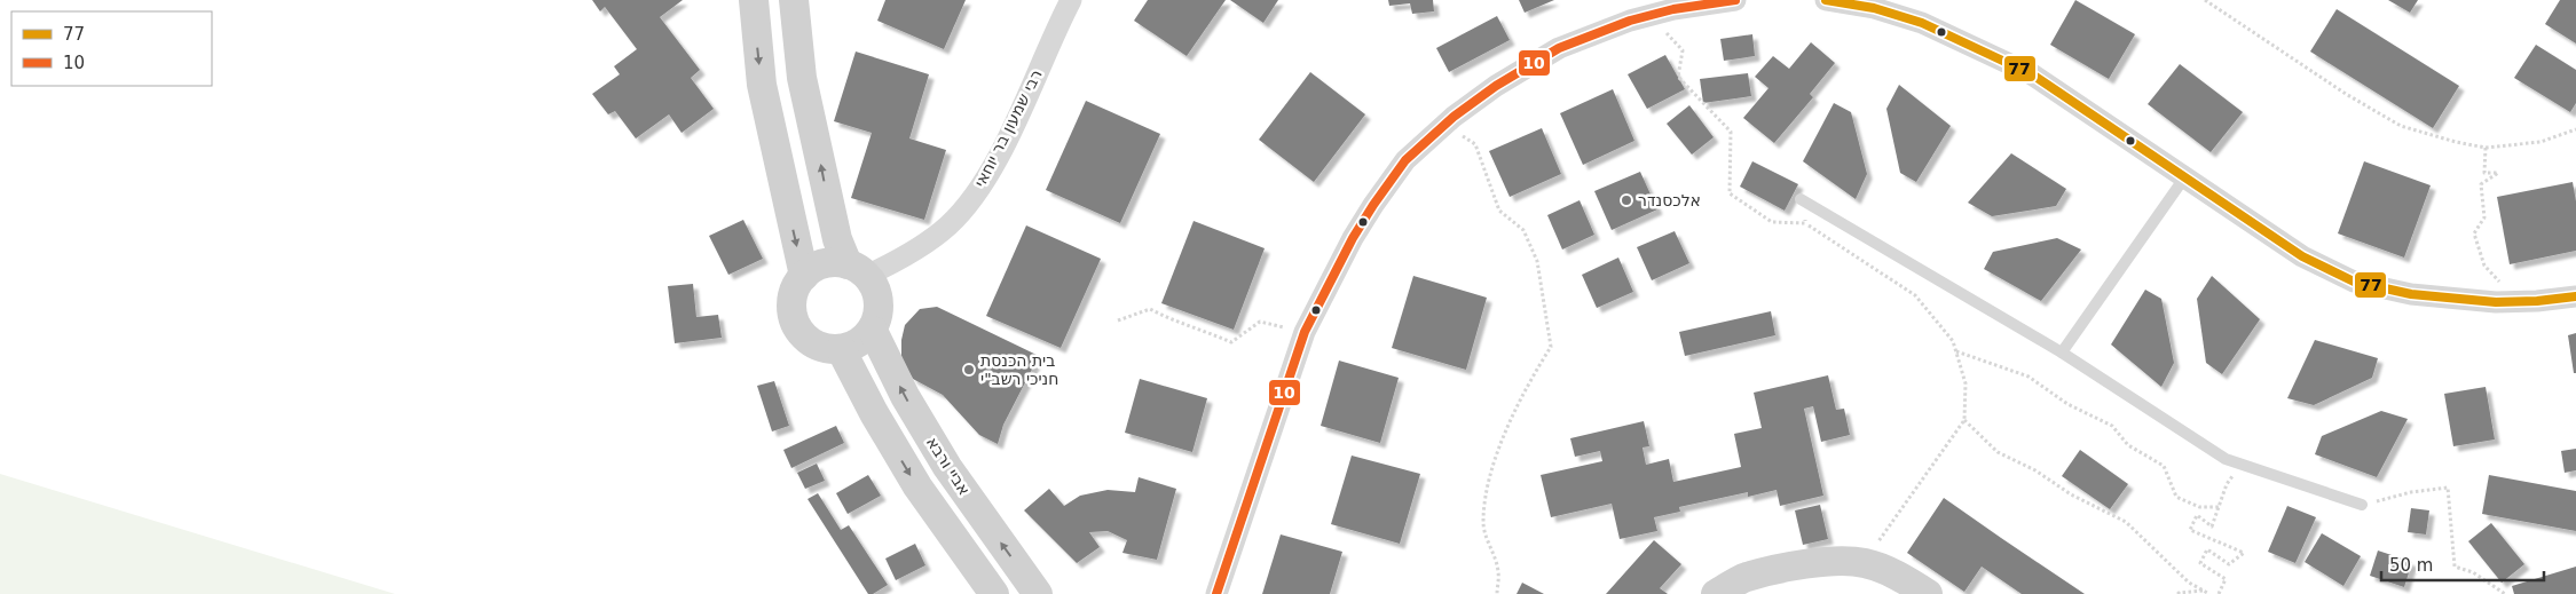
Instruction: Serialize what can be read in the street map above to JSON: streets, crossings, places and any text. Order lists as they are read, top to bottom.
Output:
{
  "streets": {
    "street": ["רבי שמעון בר יוחאי", "אביי ורבא"]
  },
  "crossings": [
    ["רבי שמעון בר יוחאי", "אביי ורבא"]
  ],
  "places": ["אלכסנדר", "בית הכנסת חניכי רשב\"י"],
  "lines": ["transit line 77", "transit line 10"],
  "legend": ["77", "10"],
  "scale_bar": "50 m"
}
